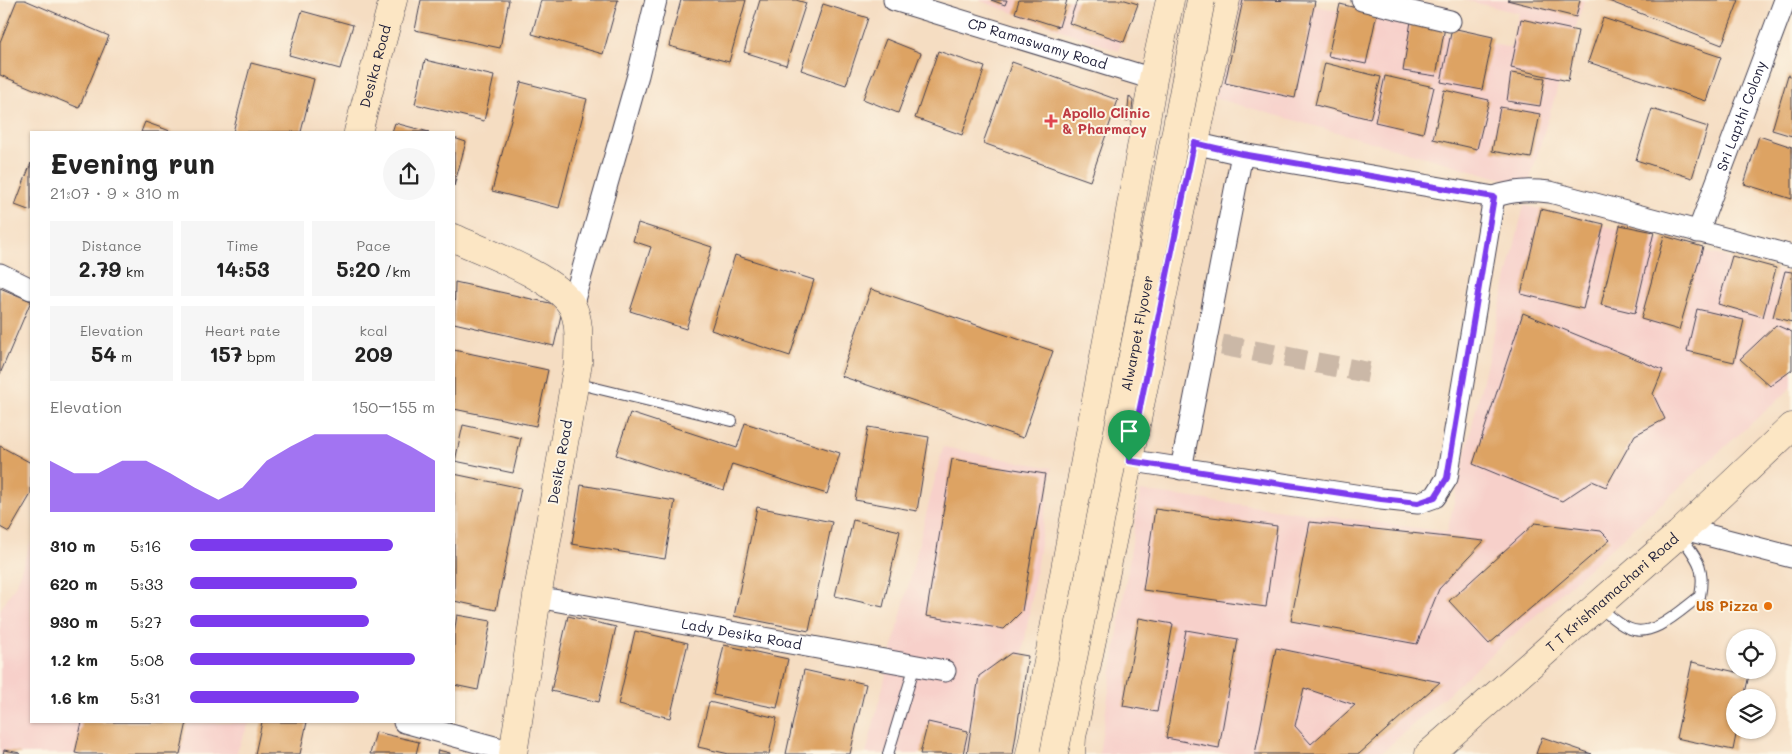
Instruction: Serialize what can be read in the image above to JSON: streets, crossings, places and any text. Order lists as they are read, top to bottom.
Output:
{
  "streets": {
    "main road": ["Desika Road", "Alwarpet Flyover", "T T Krishnamachari Road"],
    "street": ["CP Ramaswamy Road", "Sri Lapthi Colony", "Lady Desika Road"]
  },
  "crossings": [
    ["Desika Road", "Lady Desika Road"]
  ],
  "places": {
    "health": ["Apollo Clinic & Pharmacy"],
    "other": ["US Pizza"]
  },
  "page": {
    "heading": ["Evening run", "21:07 · 9 × 310 m"],
    "stats": [
      ["Distance", "2.79 km"],
      ["Time", "14:53"],
      ["Pace", "5:20 /km"],
      ["Elevation", "54 m"],
      ["Heart rate", "157 bpm"],
      ["kcal", "209"]
    ],
    "chart": ["Elevation", "150–155 m"],
    "list": [
      {
        "name": "310 m",
        "note": "5:16"
      },
      {
        "name": "620 m",
        "note": "5:33"
      },
      {
        "name": "930 m",
        "note": "5:27"
      },
      {
        "name": "1.2 km",
        "note": "5:08"
      },
      {
        "name": "1.6 km",
        "note": "5:31"
      }
    ]
  }
}
